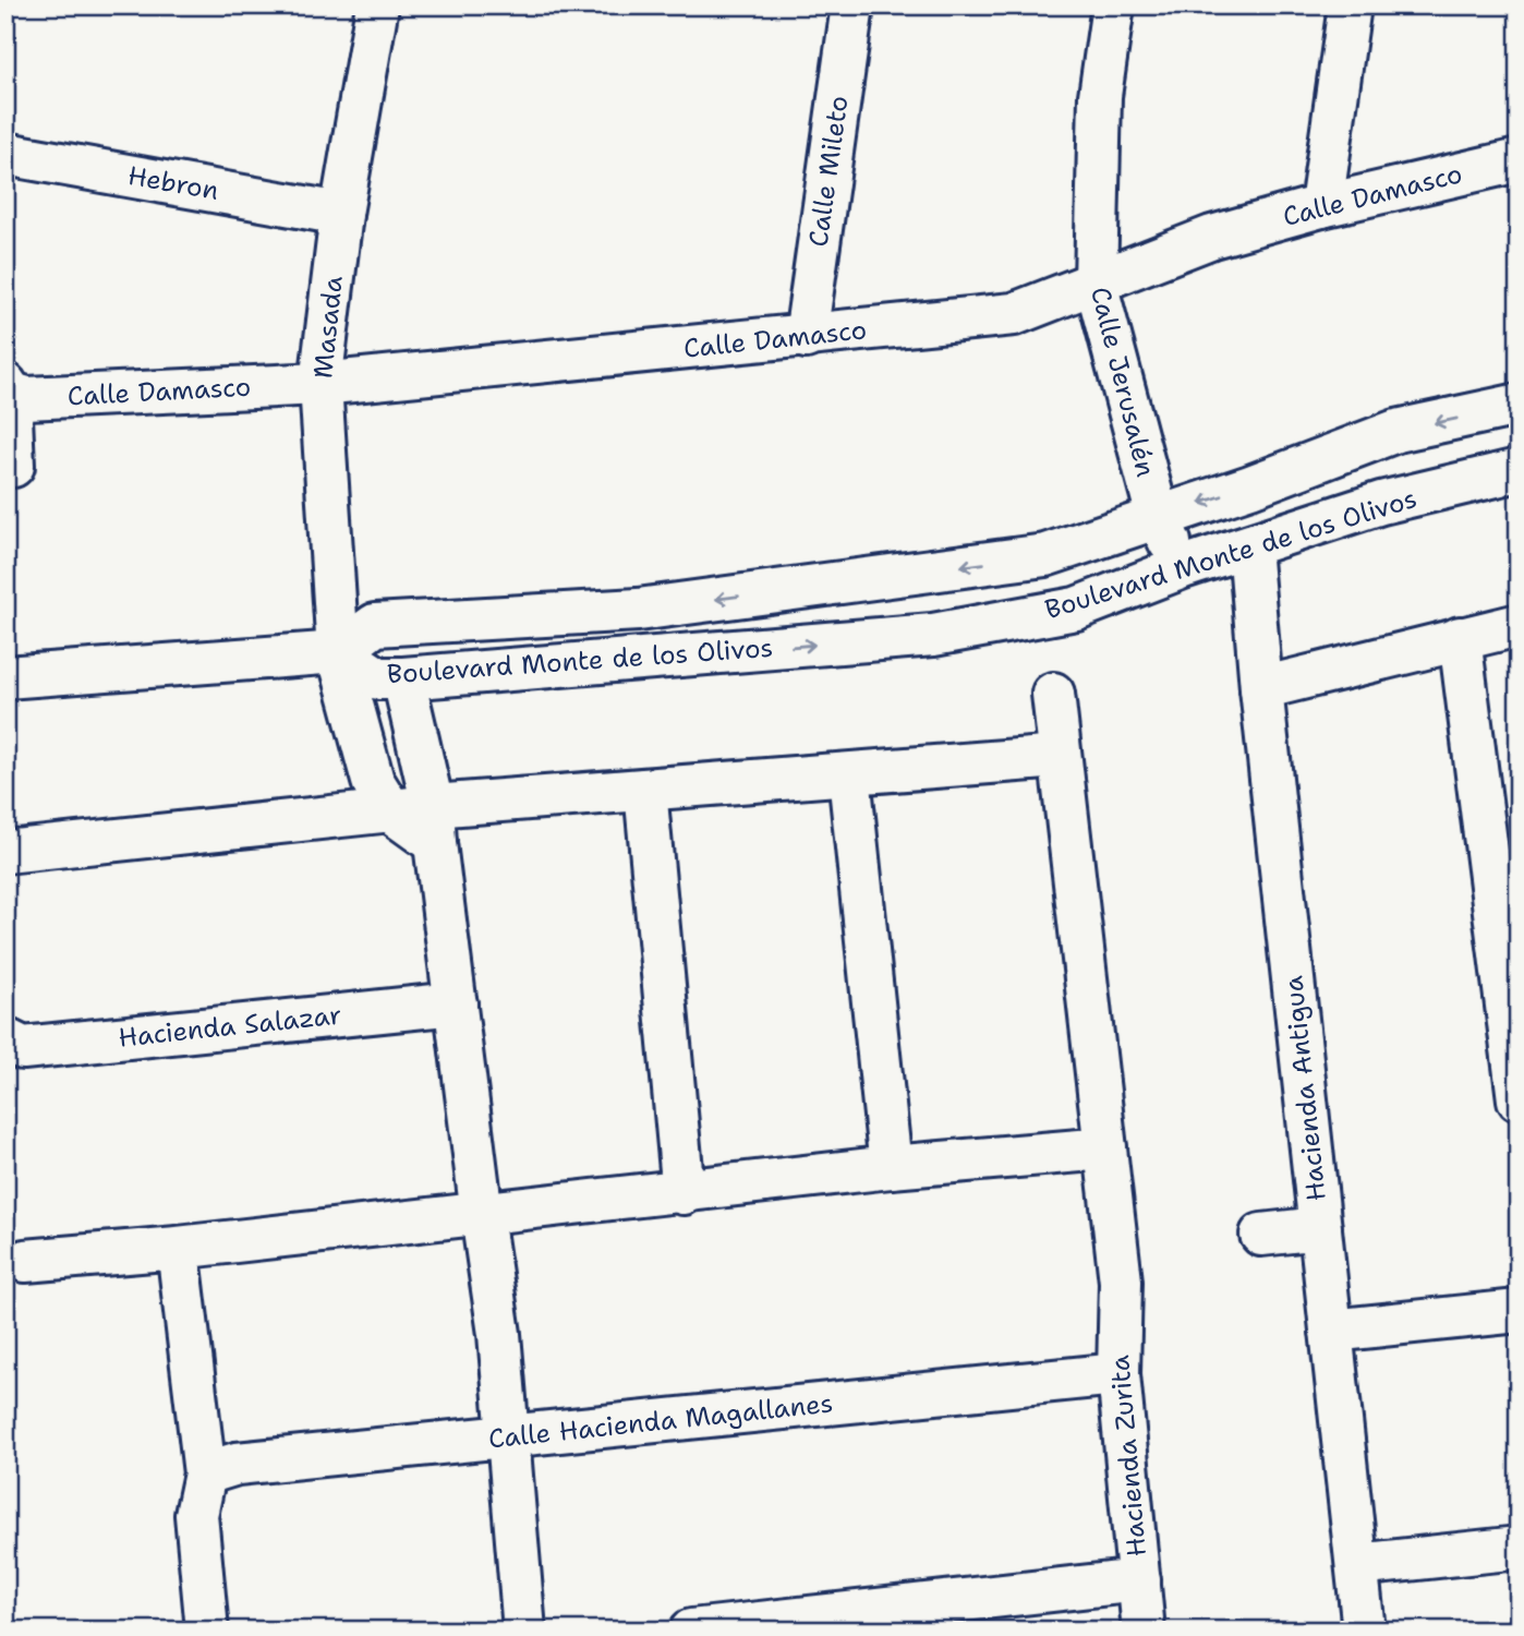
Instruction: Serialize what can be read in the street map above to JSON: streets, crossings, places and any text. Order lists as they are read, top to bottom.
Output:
{
  "streets": {
    "street": [
      "Calle Mileto",
      "Hebron",
      "Calle Damasco",
      "Masada",
      "Calle Jerusalén",
      "Boulevard Monte de los Olivos",
      "Hacienda Salazar",
      "Hacienda Antigua",
      "Calle Hacienda Magallanes",
      "Hacienda Zurita"
    ]
  },
  "crossings": [
    ["Calle Mileto", "Calle Damasco"],
    ["Hebron", "Masada"],
    ["Calle Damasco", "Masada"],
    ["Calle Damasco", "Calle Jerusalén"],
    ["Masada", "Boulevard Monte de los Olivos"],
    ["Calle Jerusalén", "Boulevard Monte de los Olivos"],
    ["Boulevard Monte de los Olivos", "Hacienda Antigua"],
    ["Calle Hacienda Magallanes", "Hacienda Zurita"]
  ]
}
